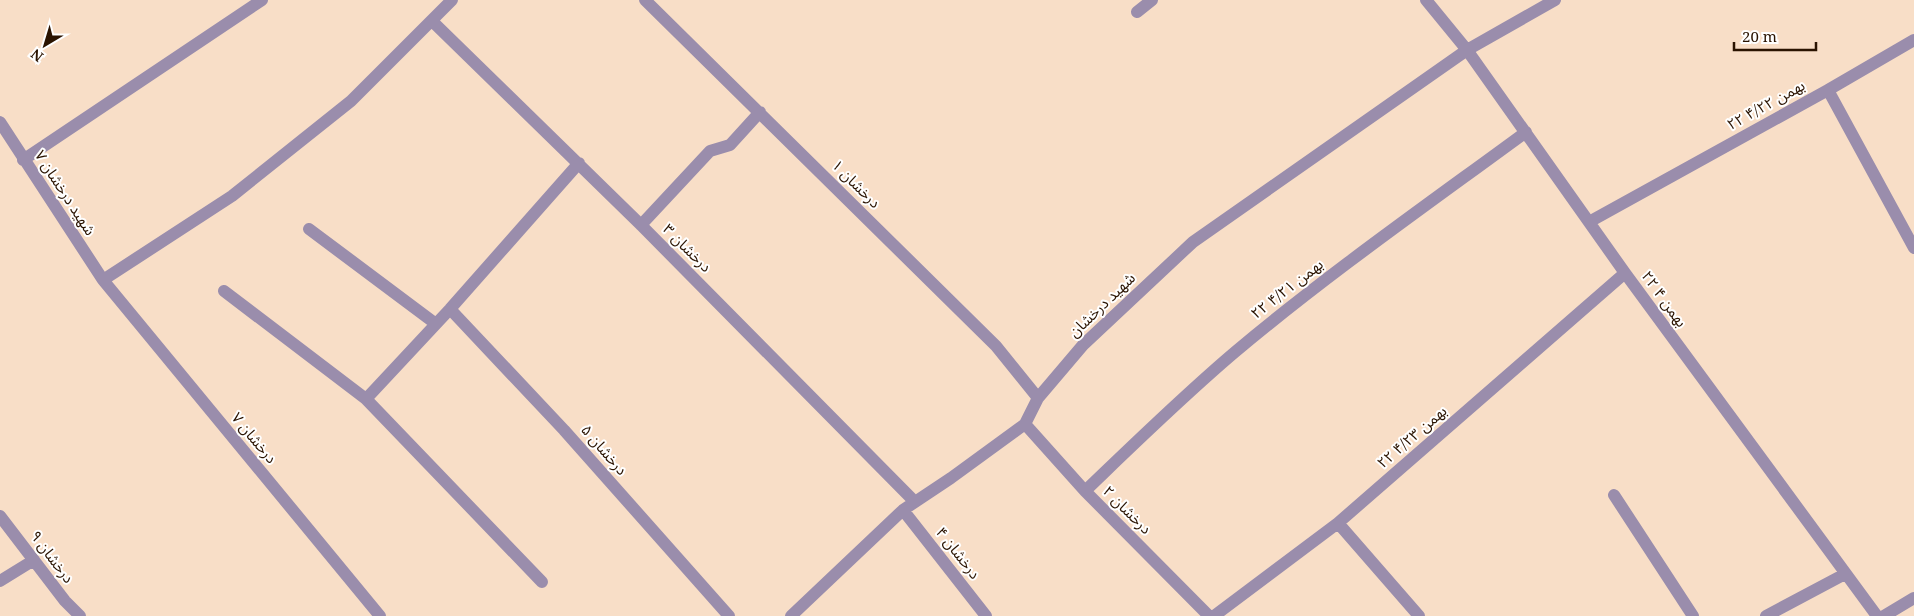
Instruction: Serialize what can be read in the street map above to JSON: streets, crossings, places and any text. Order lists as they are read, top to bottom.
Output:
{
  "streets": {
    "street": [
      "۲۲ بهمن ۴/۲۲",
      "درخشان ۱",
      "شهید درخشان ۷",
      "درخشان ۳",
      "۲۲ بهمن ۴/۲۱",
      "۲۲ بهمن ۴",
      "شهید درخشان",
      "۲۲ بهمن ۴/۲۳",
      "درخشان ۷",
      "درخشان ۵",
      "درخشان ۲",
      "درخشان ۴",
      "درخشان ۹"
    ]
  },
  "crossings": [
    ["۲۲ بهمن ۴/۲۲", "۲۲ بهمن ۴"],
    ["درخشان ۱", "شهید درخشان"],
    ["شهید درخشان ۷", "درخشان ۷"],
    ["درخشان ۳", "شهید درخشان"],
    ["۲۲ بهمن ۴/۲۱", "۲۲ بهمن ۴"],
    ["۲۲ بهمن ۴/۲۱", "درخشان ۲"],
    ["۲۲ بهمن ۴", "شهید درخشان"],
    ["۲۲ بهمن ۴", "۲۲ بهمن ۴/۲۳"],
    ["شهید درخشان", "درخشان ۲"],
    ["شهید درخشان", "درخشان ۴"]
  ],
  "scale_bar": "20 m",
  "north": "bottom left"
}
